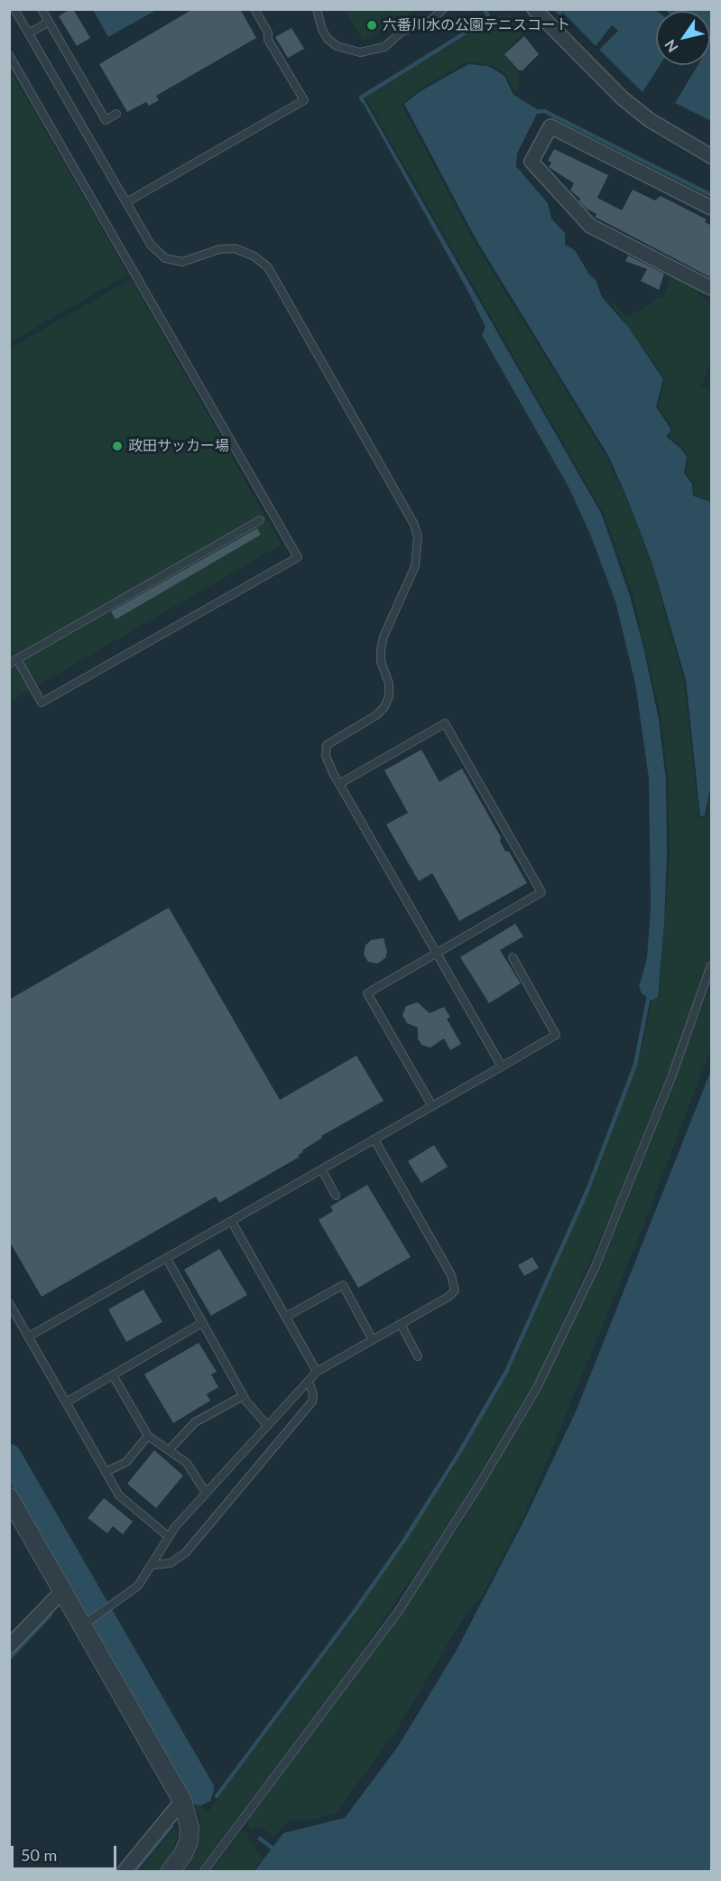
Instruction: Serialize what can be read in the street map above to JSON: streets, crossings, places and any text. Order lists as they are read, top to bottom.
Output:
{
  "places": ["六番川水の公園テニスコート", "政田サッカー場"],
  "scale_bar": "50 m",
  "north": "bottom left"
}
